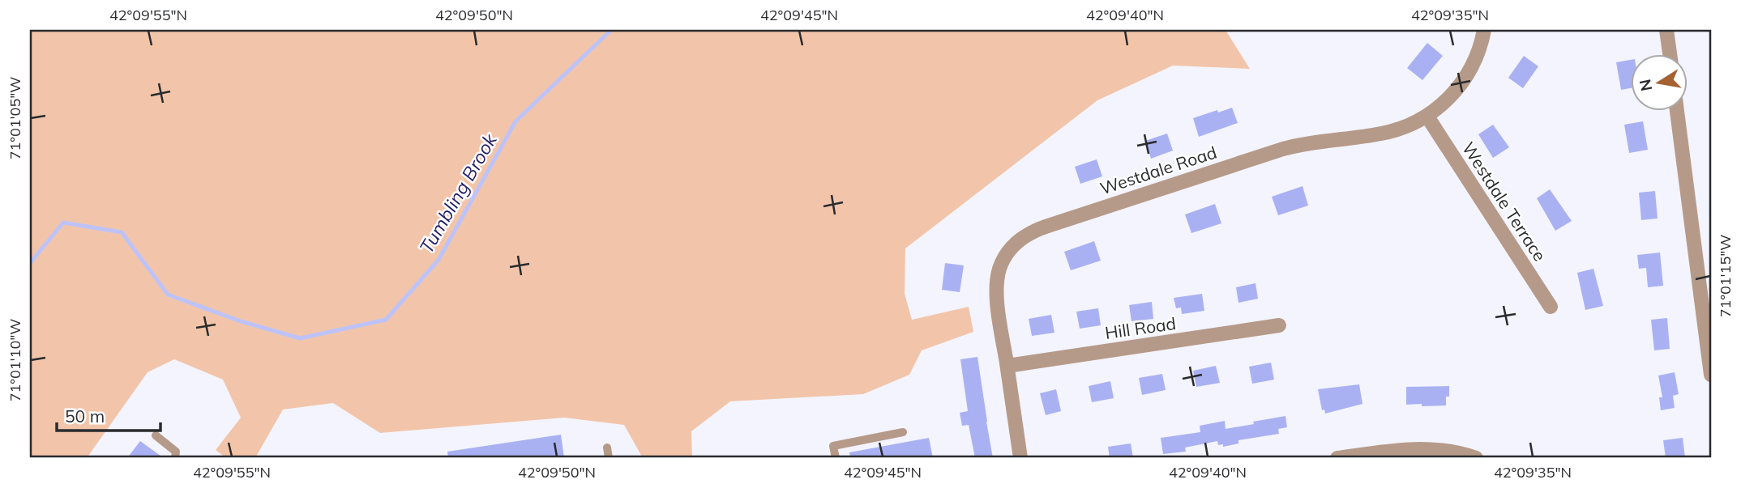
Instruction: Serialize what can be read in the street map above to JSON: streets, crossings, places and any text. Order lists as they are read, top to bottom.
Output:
{
  "streets": {
    "street": ["Westdale Road", "Westdale Terrace", "Hill Road"]
  },
  "crossings": [
    ["Westdale Road", "Westdale Terrace"],
    ["Westdale Road", "Hill Road"]
  ],
  "water": ["Tumbling Brook"],
  "scale_bar": "50 m",
  "north": "left",
  "coordinates": [
    "42°09'55\"N",
    "42°09'50\"N",
    "42°09'45\"N",
    "42°09'40\"N",
    "42°09'35\"N",
    "71°01'05\"W",
    "71°01'15\"W",
    "71°01'10\"W"
  ]
}
